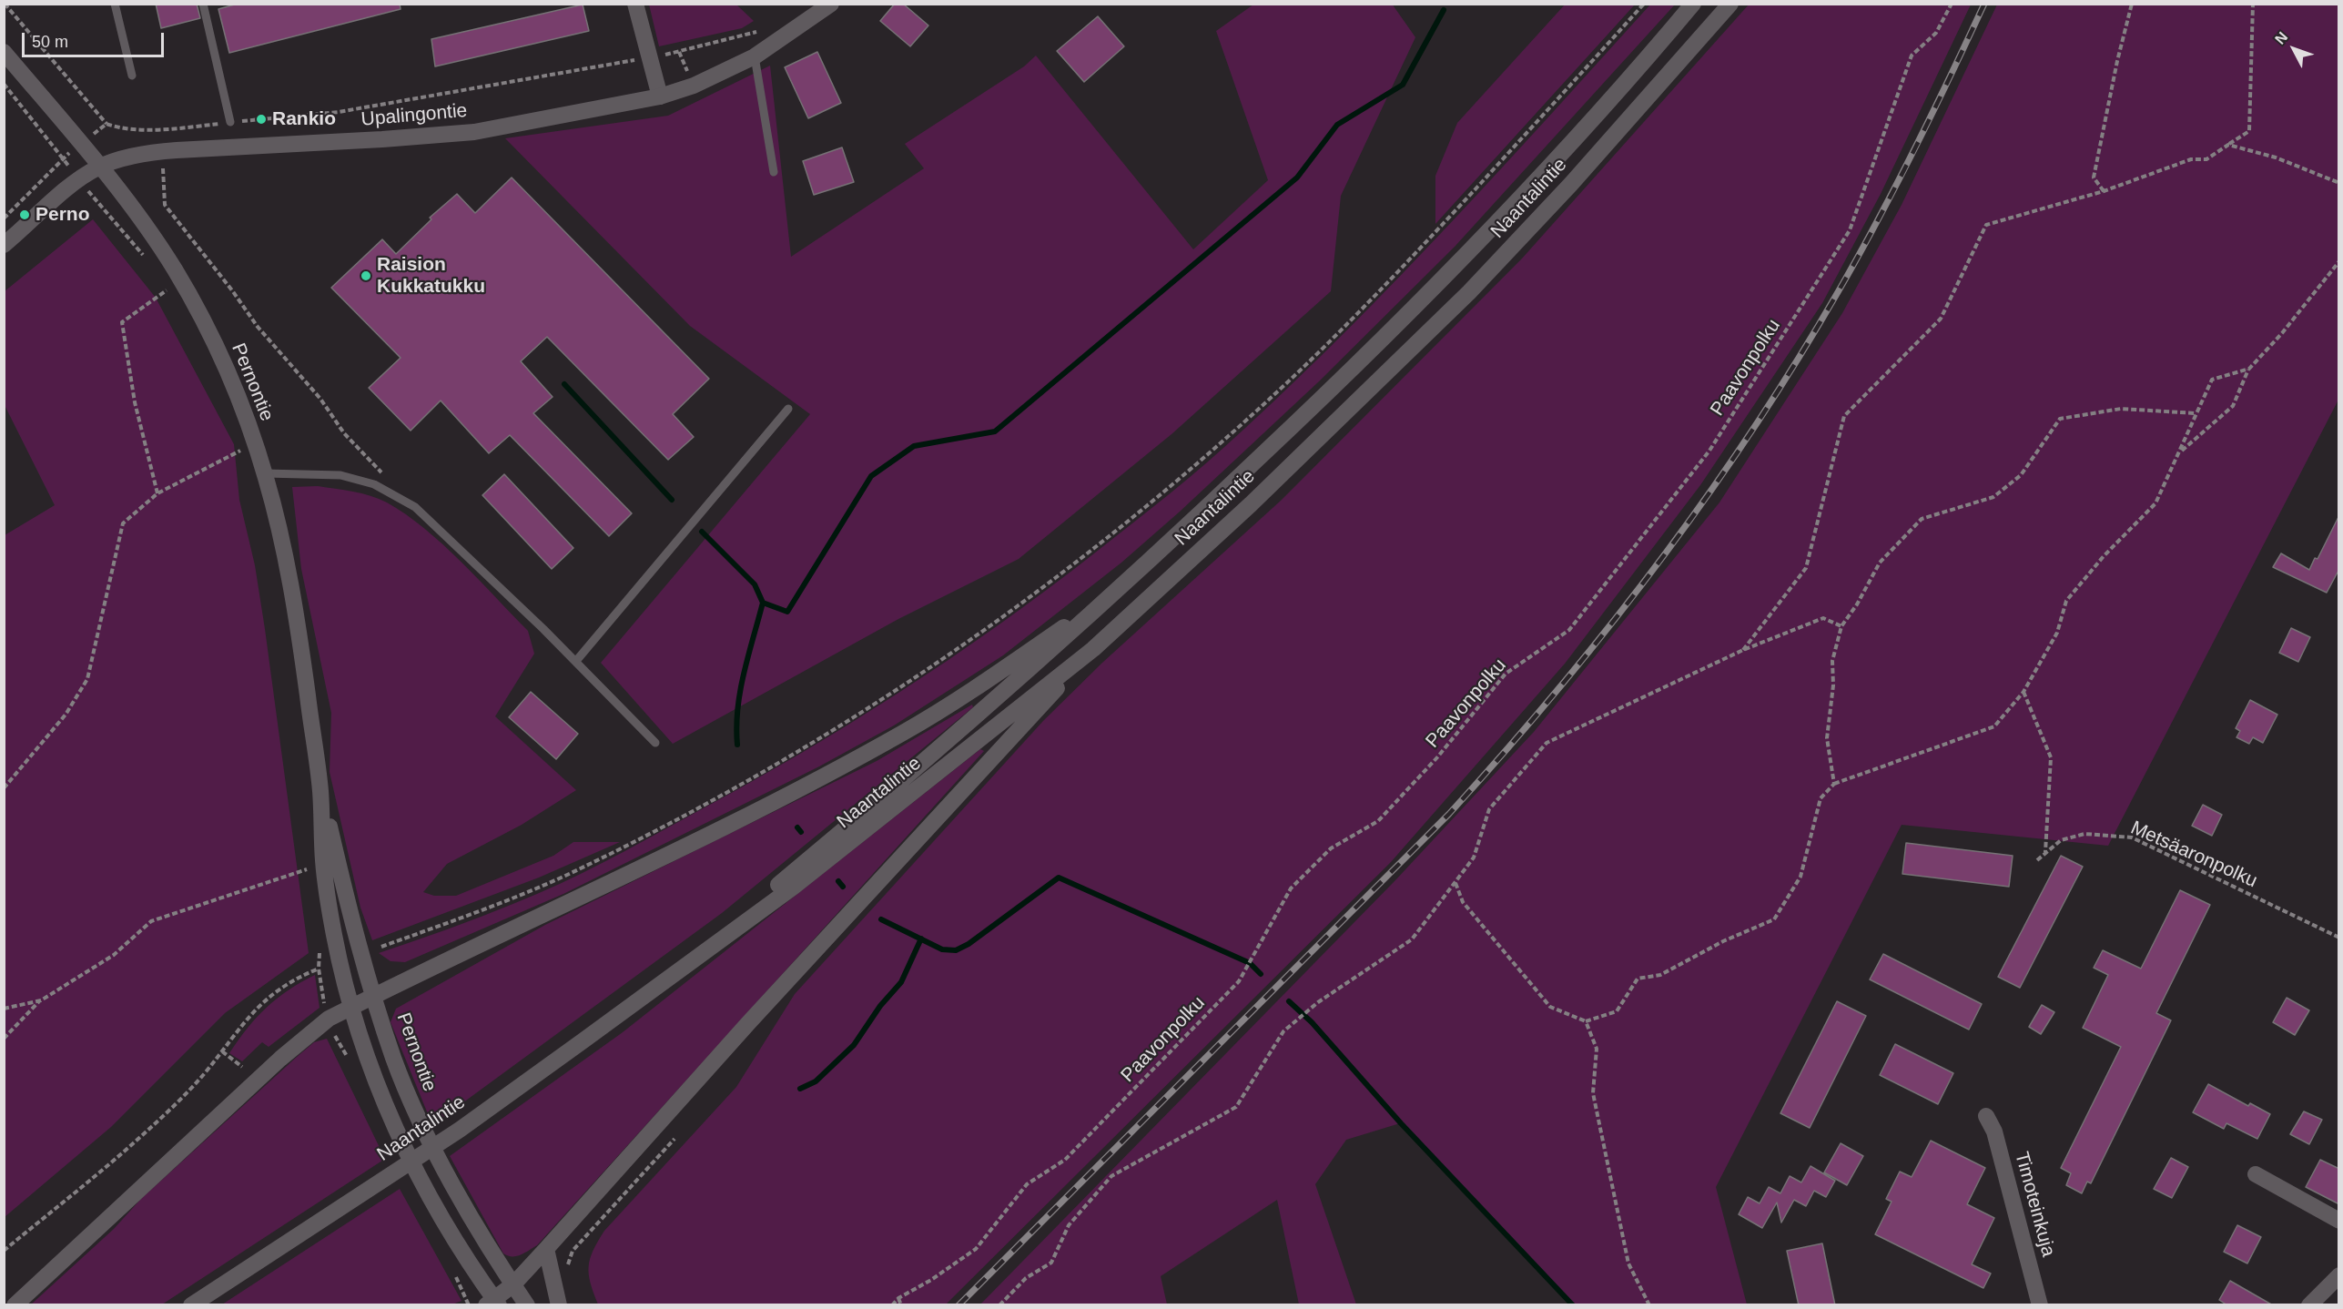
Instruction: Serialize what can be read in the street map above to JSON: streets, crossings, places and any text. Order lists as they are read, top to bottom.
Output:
{
  "streets": {
    "main road": [
      "Upalingontie",
      "Naantalintie",
      "Pernontie",
      "Timoteinkuja"
    ],
    "path": ["Paavonpolku", "Metsäaronpolku"]
  },
  "crossings": [
    ["Upalingontie", "Pernontie"]
  ],
  "places": ["Rankio", "Perno", "Raision Kukkatukku"],
  "scale_bar": "50 m",
  "north": "top left"
}
